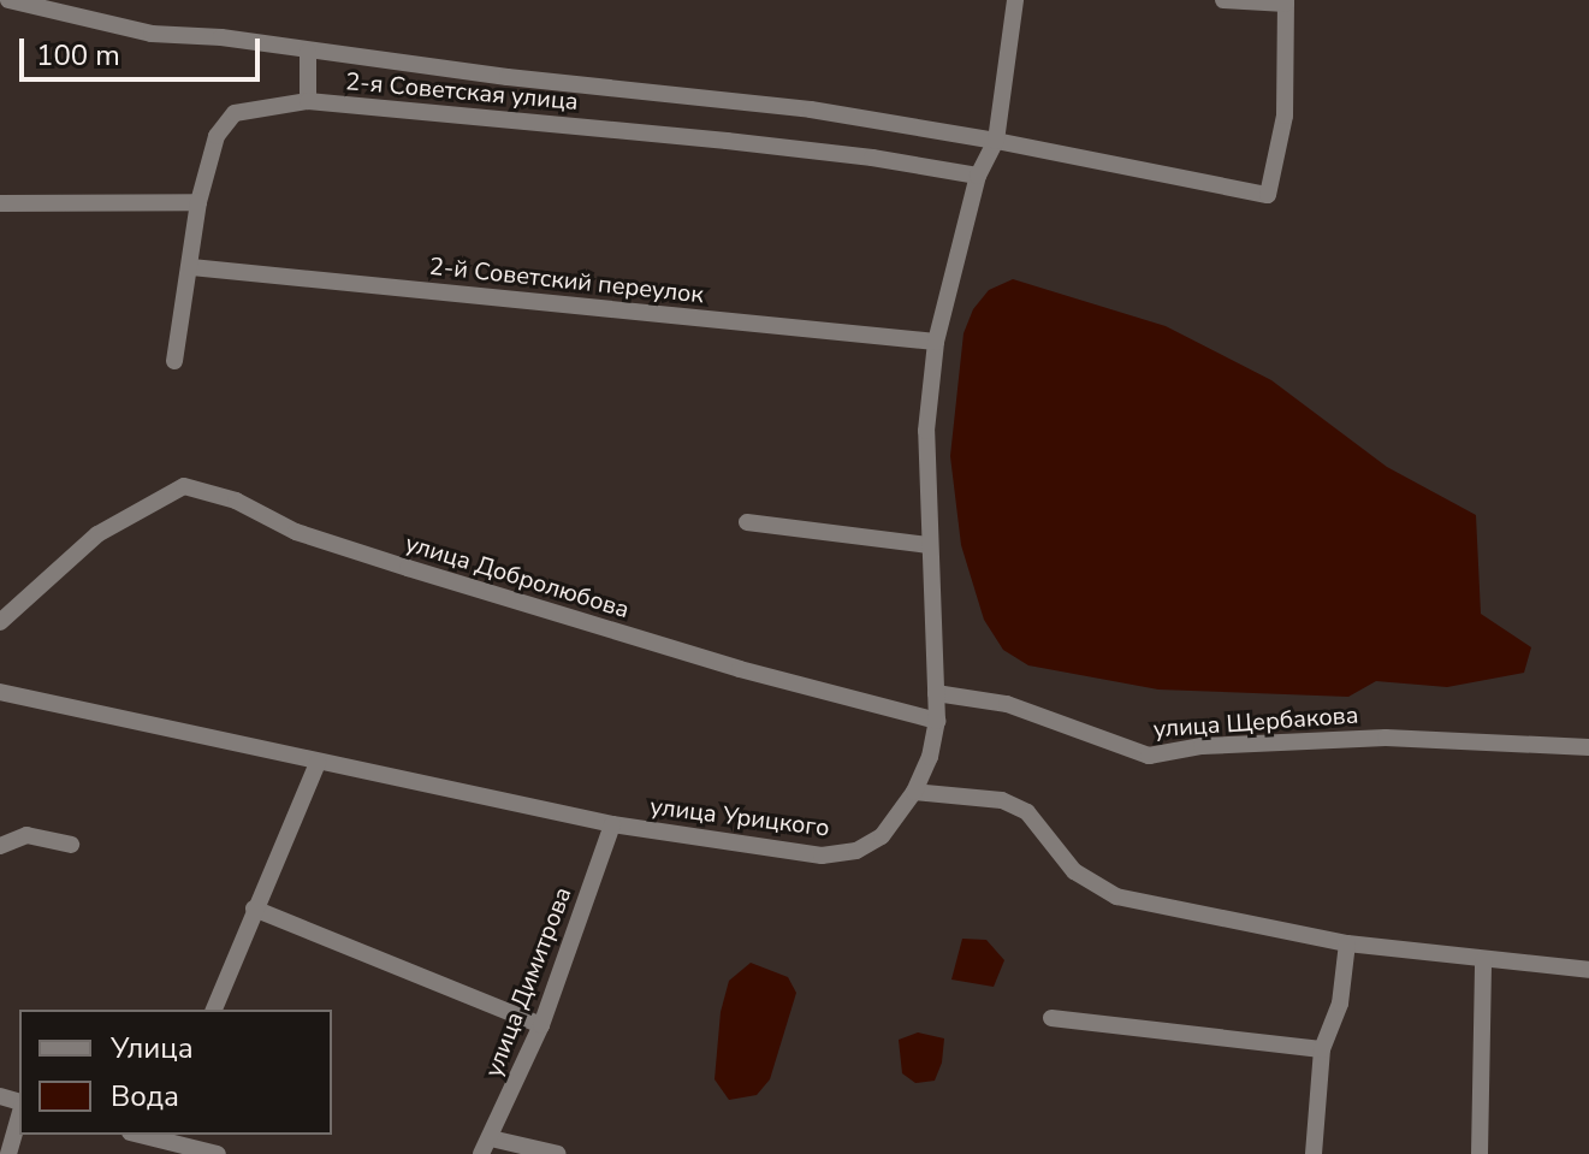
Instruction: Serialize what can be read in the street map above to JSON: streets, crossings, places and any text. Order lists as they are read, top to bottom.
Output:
{
  "streets": {
    "street": [
      "2-я Советская улица",
      "2-й Советский переулок",
      "улица Добролюбова",
      "улица Щербакова",
      "улица Урицкого",
      "улица Димитрова"
    ]
  },
  "crossings": [
    ["2-я Советская улица", "2-й Советский переулок"],
    ["2-я Советская улица", "улица Урицкого"],
    ["2-й Советский переулок", "улица Урицкого"],
    ["улица Добролюбова", "улица Урицкого"],
    ["улица Щербакова", "улица Урицкого"],
    ["улица Урицкого", "улица Димитрова"]
  ],
  "legend": ["Улица", "Вода"],
  "scale_bar": "100 m"
}
